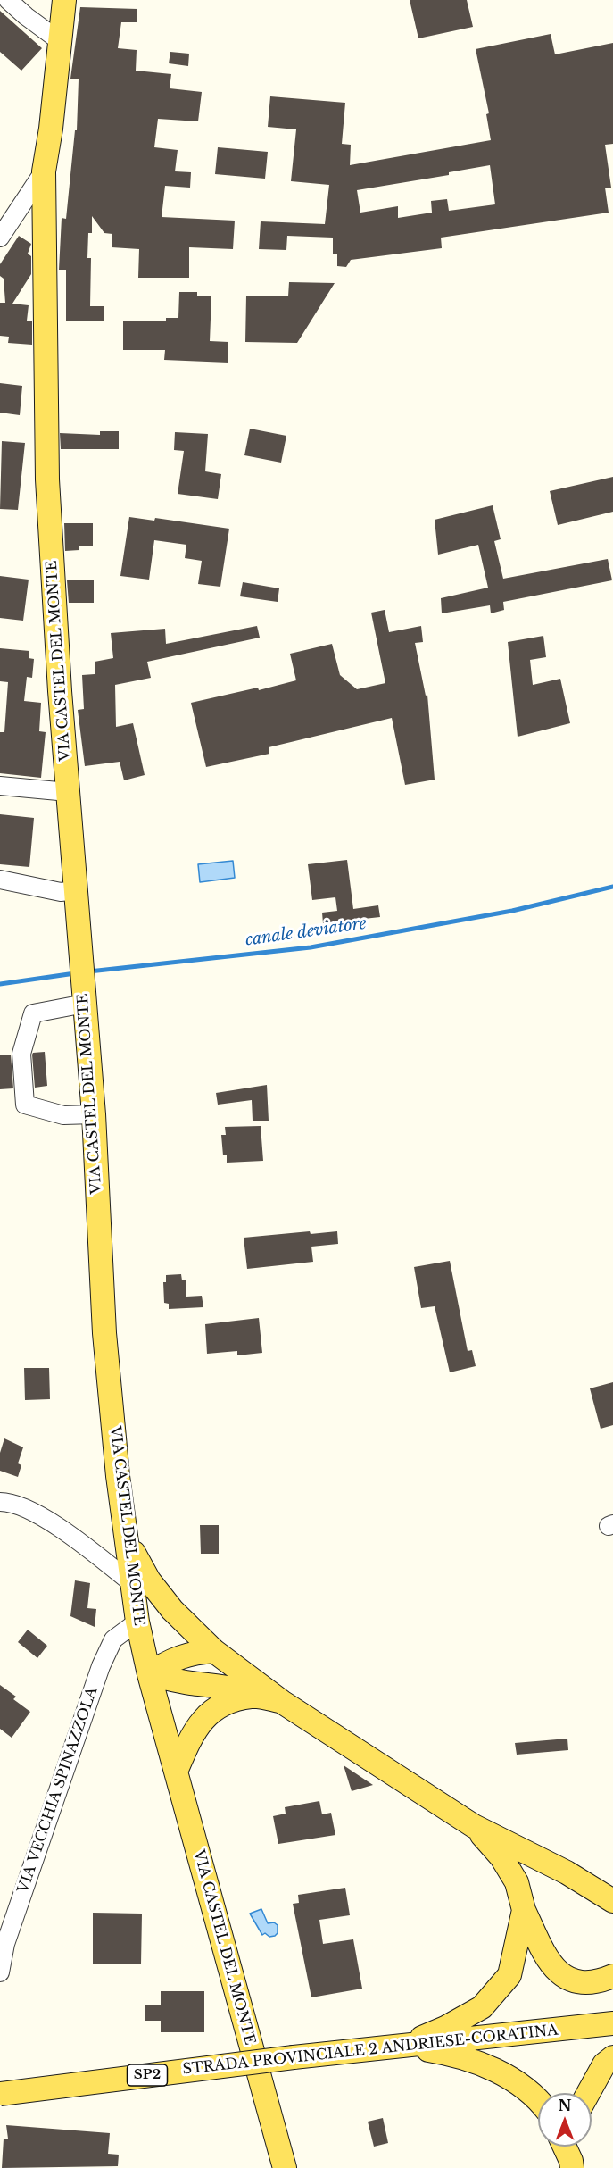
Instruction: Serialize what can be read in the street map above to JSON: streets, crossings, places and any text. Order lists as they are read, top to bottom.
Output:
{
  "streets": {
    "main road": ["VIA CASTEL DEL MONTE", "STRADA PROVINCIALE 2 ANDRIESE-CORATINA", "SP2"],
    "street": ["VIA VECCHIA SPINAZZOLA"]
  },
  "crossings": [
    ["VIA CASTEL DEL MONTE", "VIA VECCHIA SPINAZZOLA"]
  ],
  "water": ["canale deviatore"],
  "north": "top"
}
